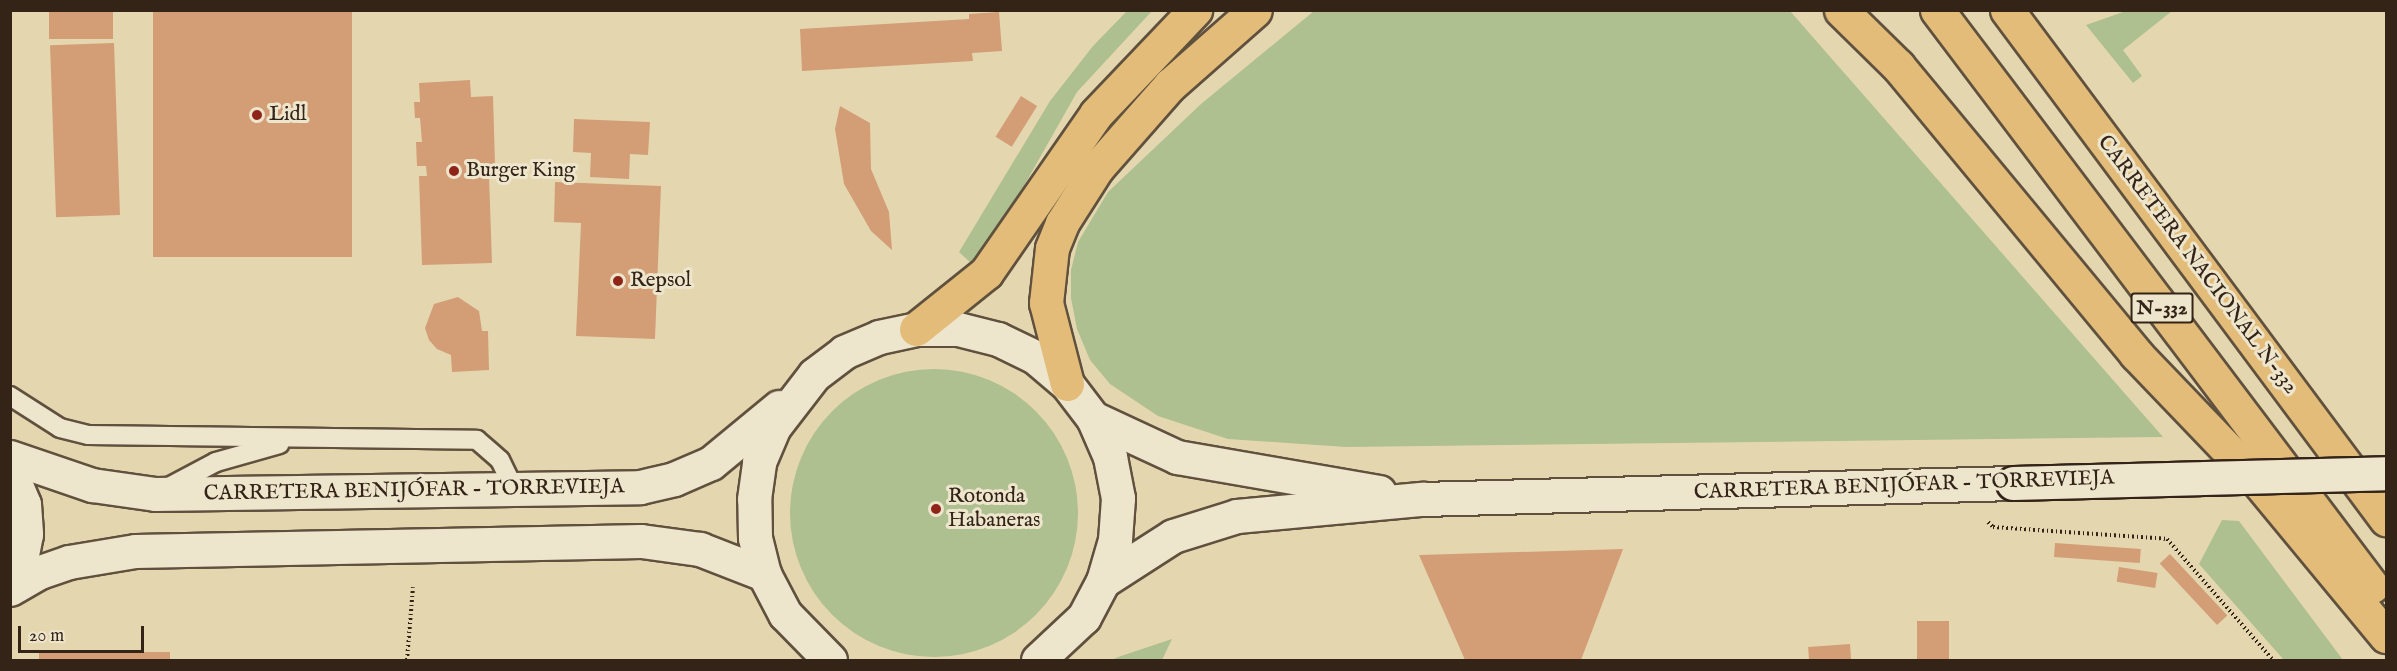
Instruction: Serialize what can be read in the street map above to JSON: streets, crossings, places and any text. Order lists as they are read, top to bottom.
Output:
{
  "streets": {
    "highway": ["CARRETERA NACIONAL N-332", "N-332"],
    "main road": ["CARRETERA BENIJÓFAR - TORREVIEJA"]
  },
  "places": [
    "Lidl",
    "Burger King",
    "Repsol",
    "Rotonda Habaneras"
  ],
  "scale_bar": "20 m"
}
